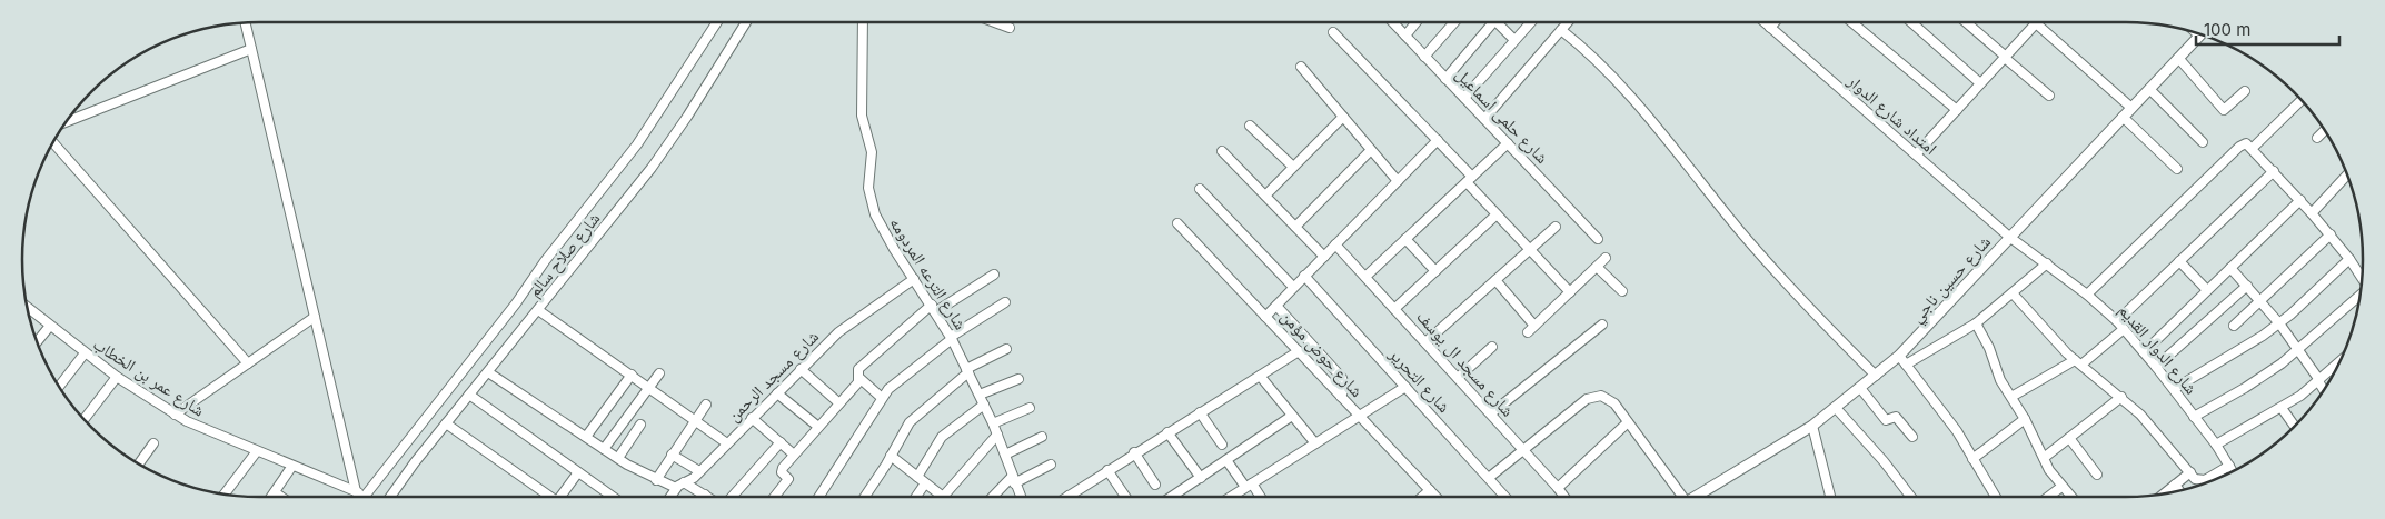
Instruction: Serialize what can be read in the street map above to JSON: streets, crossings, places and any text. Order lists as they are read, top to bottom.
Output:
{
  "streets": {
    "street": [
      "امتداد شارع الدوار",
      "شارع حلمى اسماعيل",
      "شارع صلاح سالم",
      "شارع الترعه المردومه",
      "شارع حسين ناجي",
      "شارع الدوار القديم",
      "شارع حوض مؤمن",
      "شارع مسجد ال يوسف",
      "شارع مسجد الرحمن",
      "شارع عمر بن الخطاب",
      "شارع التحرير"
    ]
  },
  "crossings": [
    ["امتداد شارع الدوار", "شارع حسين ناجي"],
    ["امتداد شارع الدوار", "شارع الدوار القديم"],
    ["شارع الترعه المردومه", "شارع مسجد الرحمن"],
    ["شارع حسين ناجي", "شارع الدوار القديم"]
  ],
  "scale_bar": "100 m"
}
